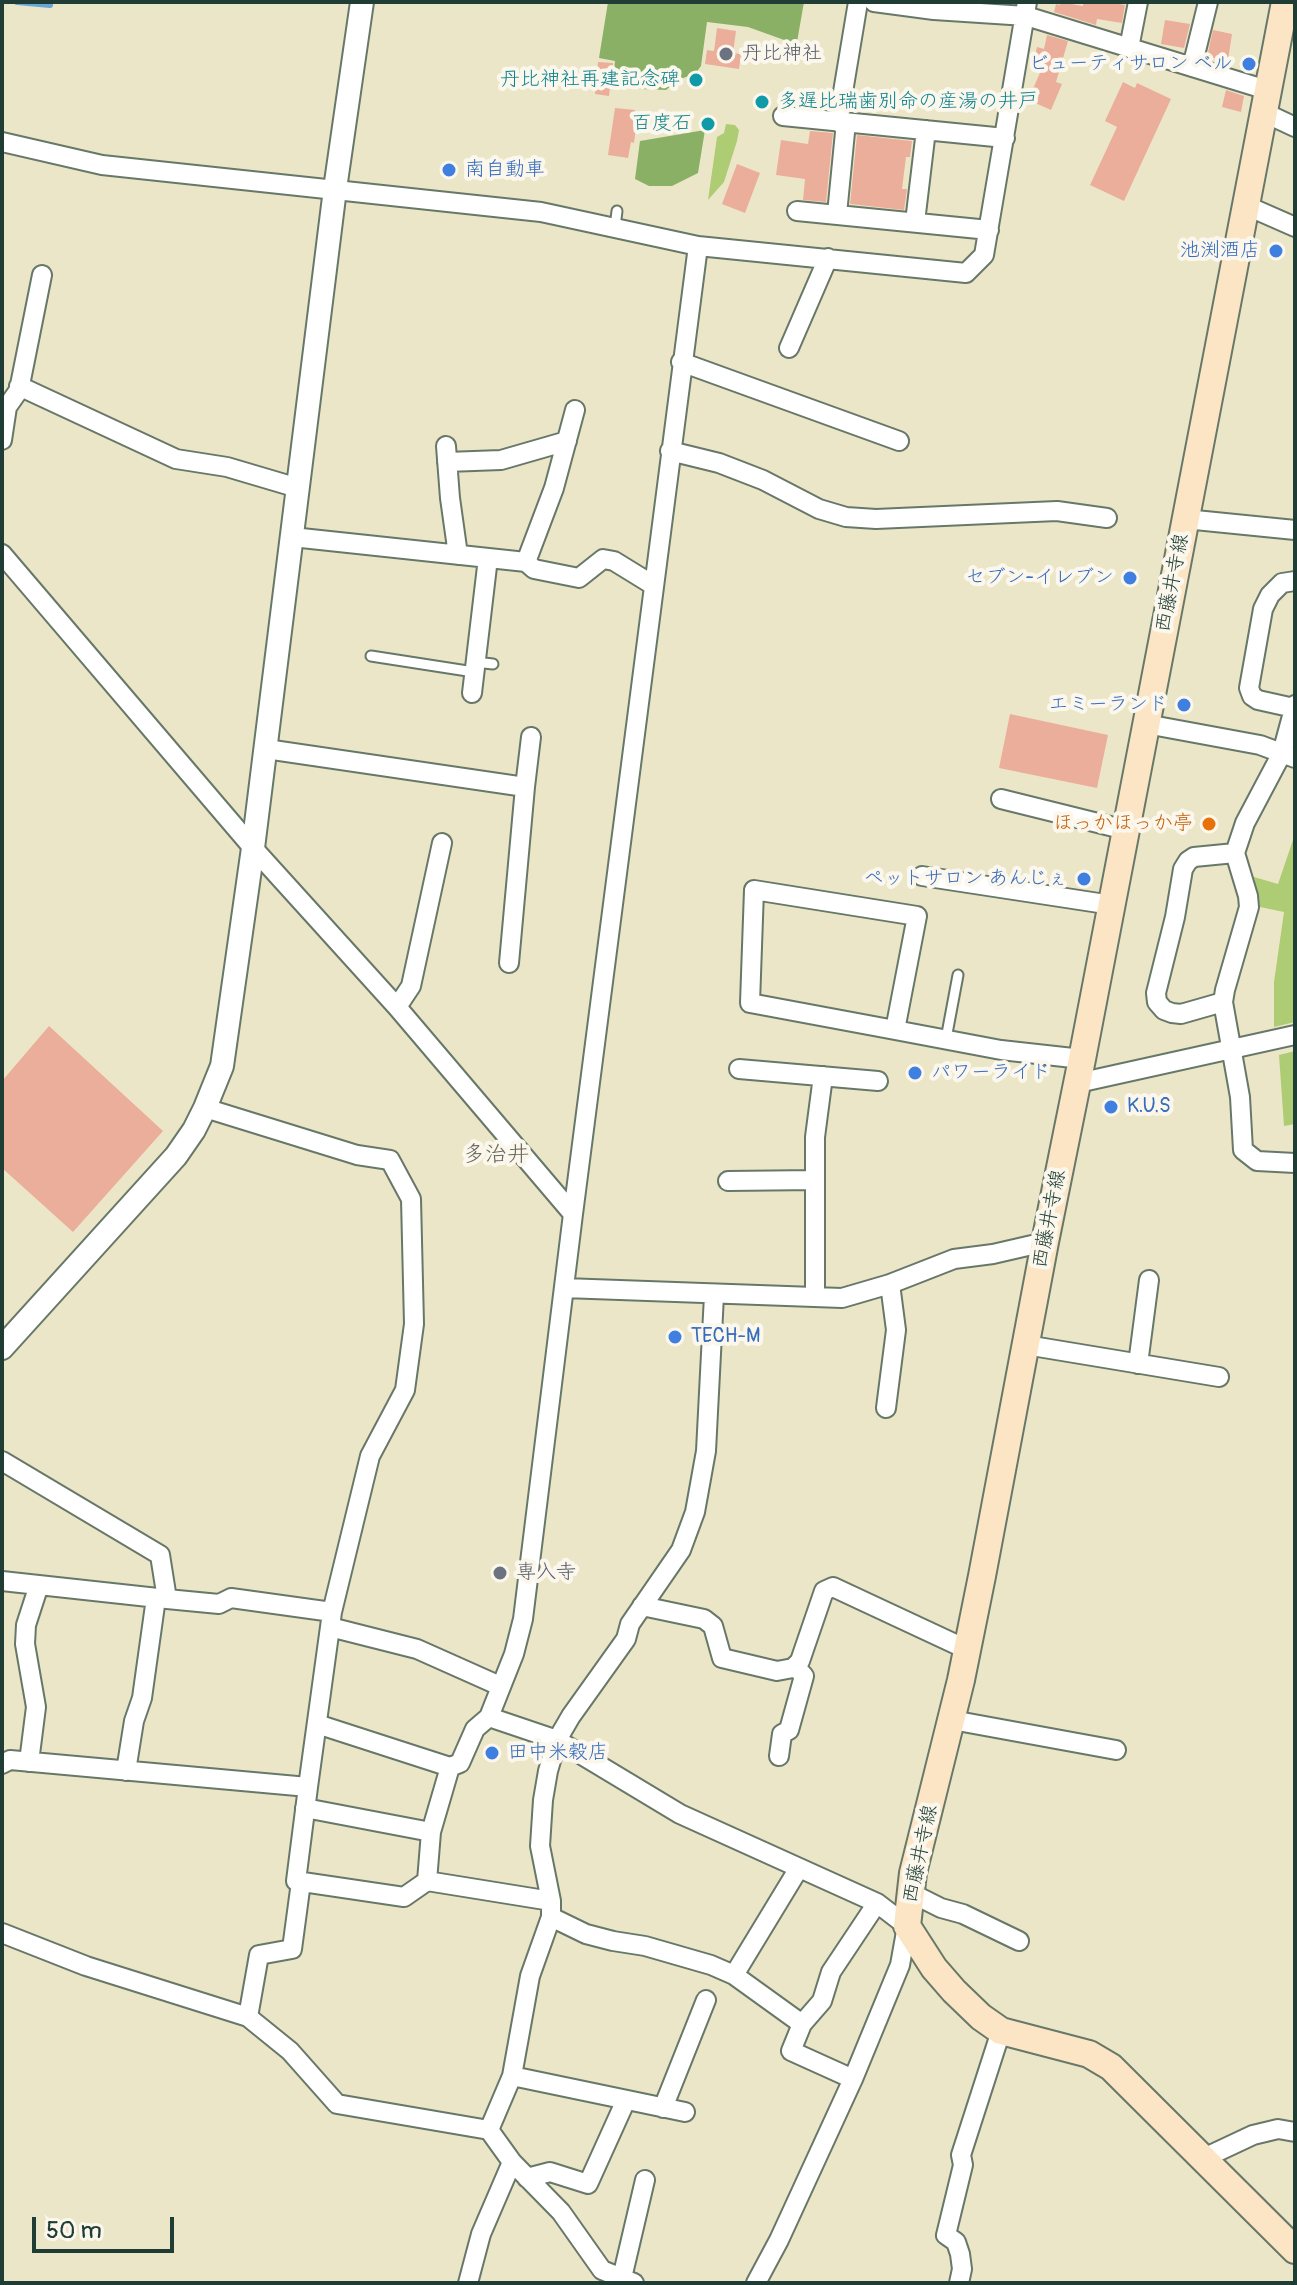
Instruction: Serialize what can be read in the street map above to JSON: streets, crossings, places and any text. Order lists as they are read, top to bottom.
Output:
{
  "streets": {
    "main road": ["西藤井寺線"]
  },
  "districts": ["多治井"],
  "places": [
    "丹比神社",
    "ビューティサロン ベル",
    "丹比神社再建記念碑",
    "多遅比瑞歯別命の産湯の井戸",
    "百度石",
    "南自動車",
    "池渕酒店",
    "セブン-イレブン",
    "エミーランド",
    "ほっかほっか亭",
    "ペットサロン あんじぇ",
    "パワーライド",
    "K.U.S",
    "TECH-M",
    "専入寺",
    "田中米穀店"
  ],
  "scale_bar": "50 m"
}
